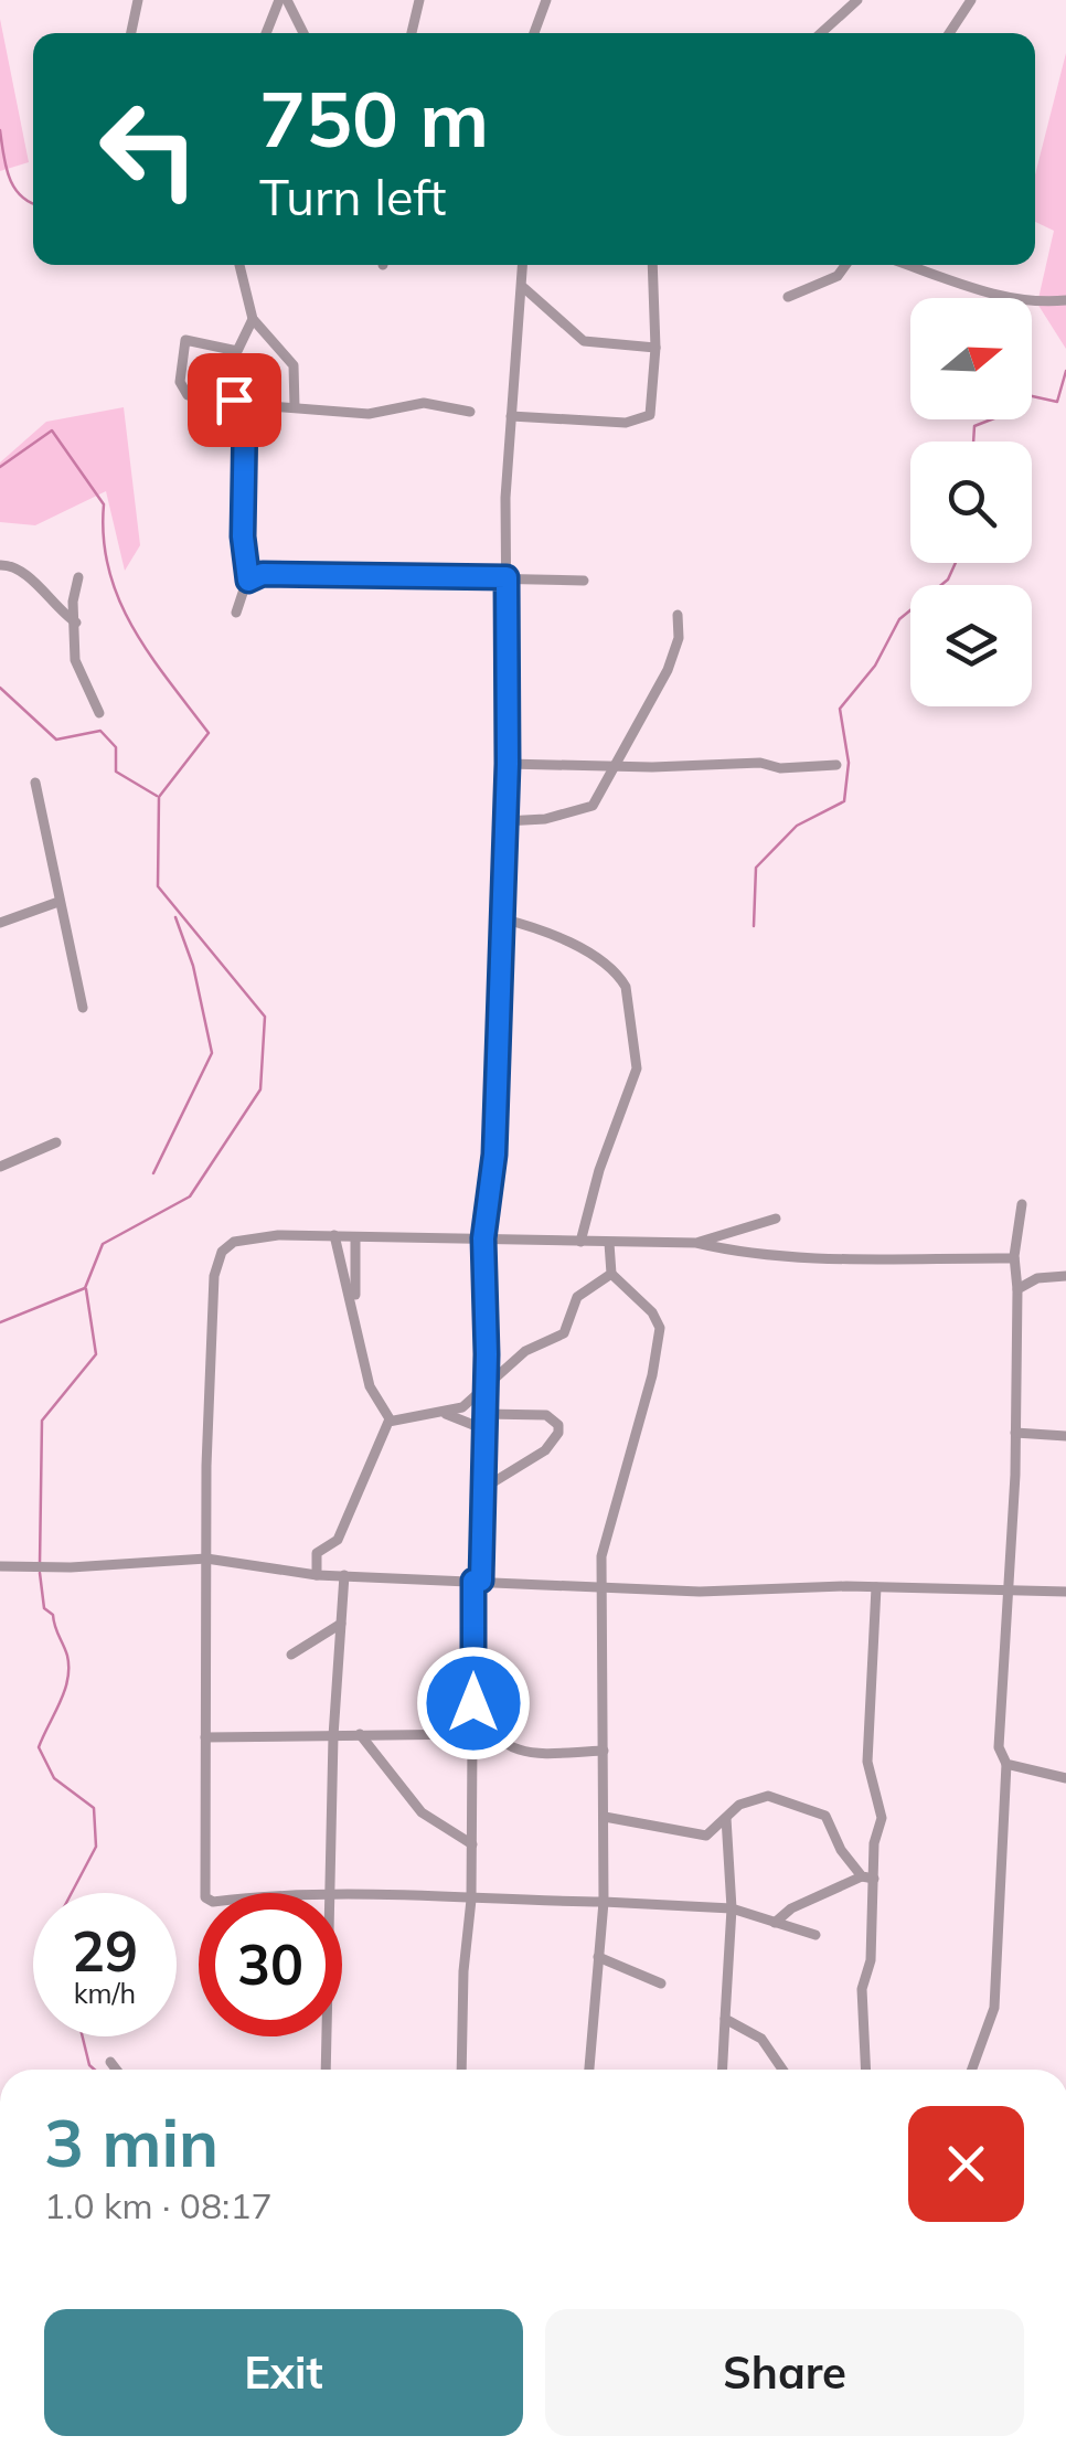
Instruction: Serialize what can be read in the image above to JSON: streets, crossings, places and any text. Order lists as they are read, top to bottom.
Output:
{
  "north": "right",
  "page": {
    "turn": ["750 m", "Turn left"],
    "speed": "29 km/h",
    "limit": "30",
    "heading": ["3 min", "1.0 km · 08:17"],
    "buttons": ["Exit", "Share"]
  }
}
